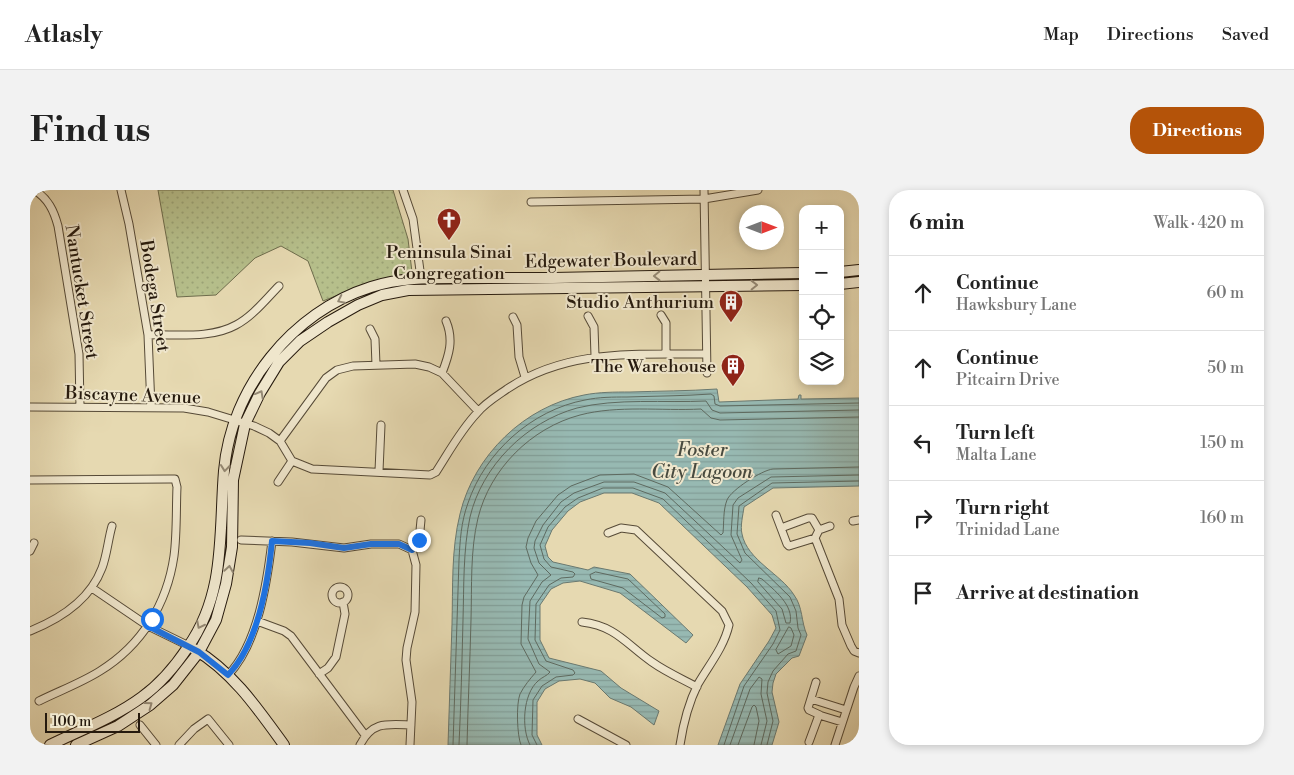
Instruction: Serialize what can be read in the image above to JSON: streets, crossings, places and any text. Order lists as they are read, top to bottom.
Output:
{
  "streets": {
    "street": [
      "Edgewater Boulevard",
      "Nantucket Street",
      "Bodega Street",
      "Biscayne Avenue"
    ]
  },
  "crossings": [
    ["Edgewater Boulevard", "Biscayne Avenue"],
    ["Nantucket Street", "Biscayne Avenue"],
    ["Bodega Street", "Biscayne Avenue"]
  ],
  "water": ["Foster City Lagoon"],
  "places": {
    "church": ["Peninsula Sinai Congregation"],
    "building": ["Studio Anthurium", "The Warehouse"]
  },
  "scale_bar": "100 m",
  "north": "right",
  "page": {
    "header": "Atlasly",
    "nav": ["Map", "Directions", "Saved"],
    "buttons": "Directions",
    "title": "Find us",
    "heading": ["6 min", "Walk · 420 m"],
    "map_buttons": ["+", "−"],
    "list": [
      ["Continue", "Hawksbury Lane", "60 m"],
      ["Continue", "Pitcairn Drive", "50 m"],
      ["Turn left", "Malta Lane", "150 m"],
      ["Turn right", "Trinidad Lane", "160 m"],
      "Arrive at destination"
    ],
    "scale": "100 m"
  }
}
